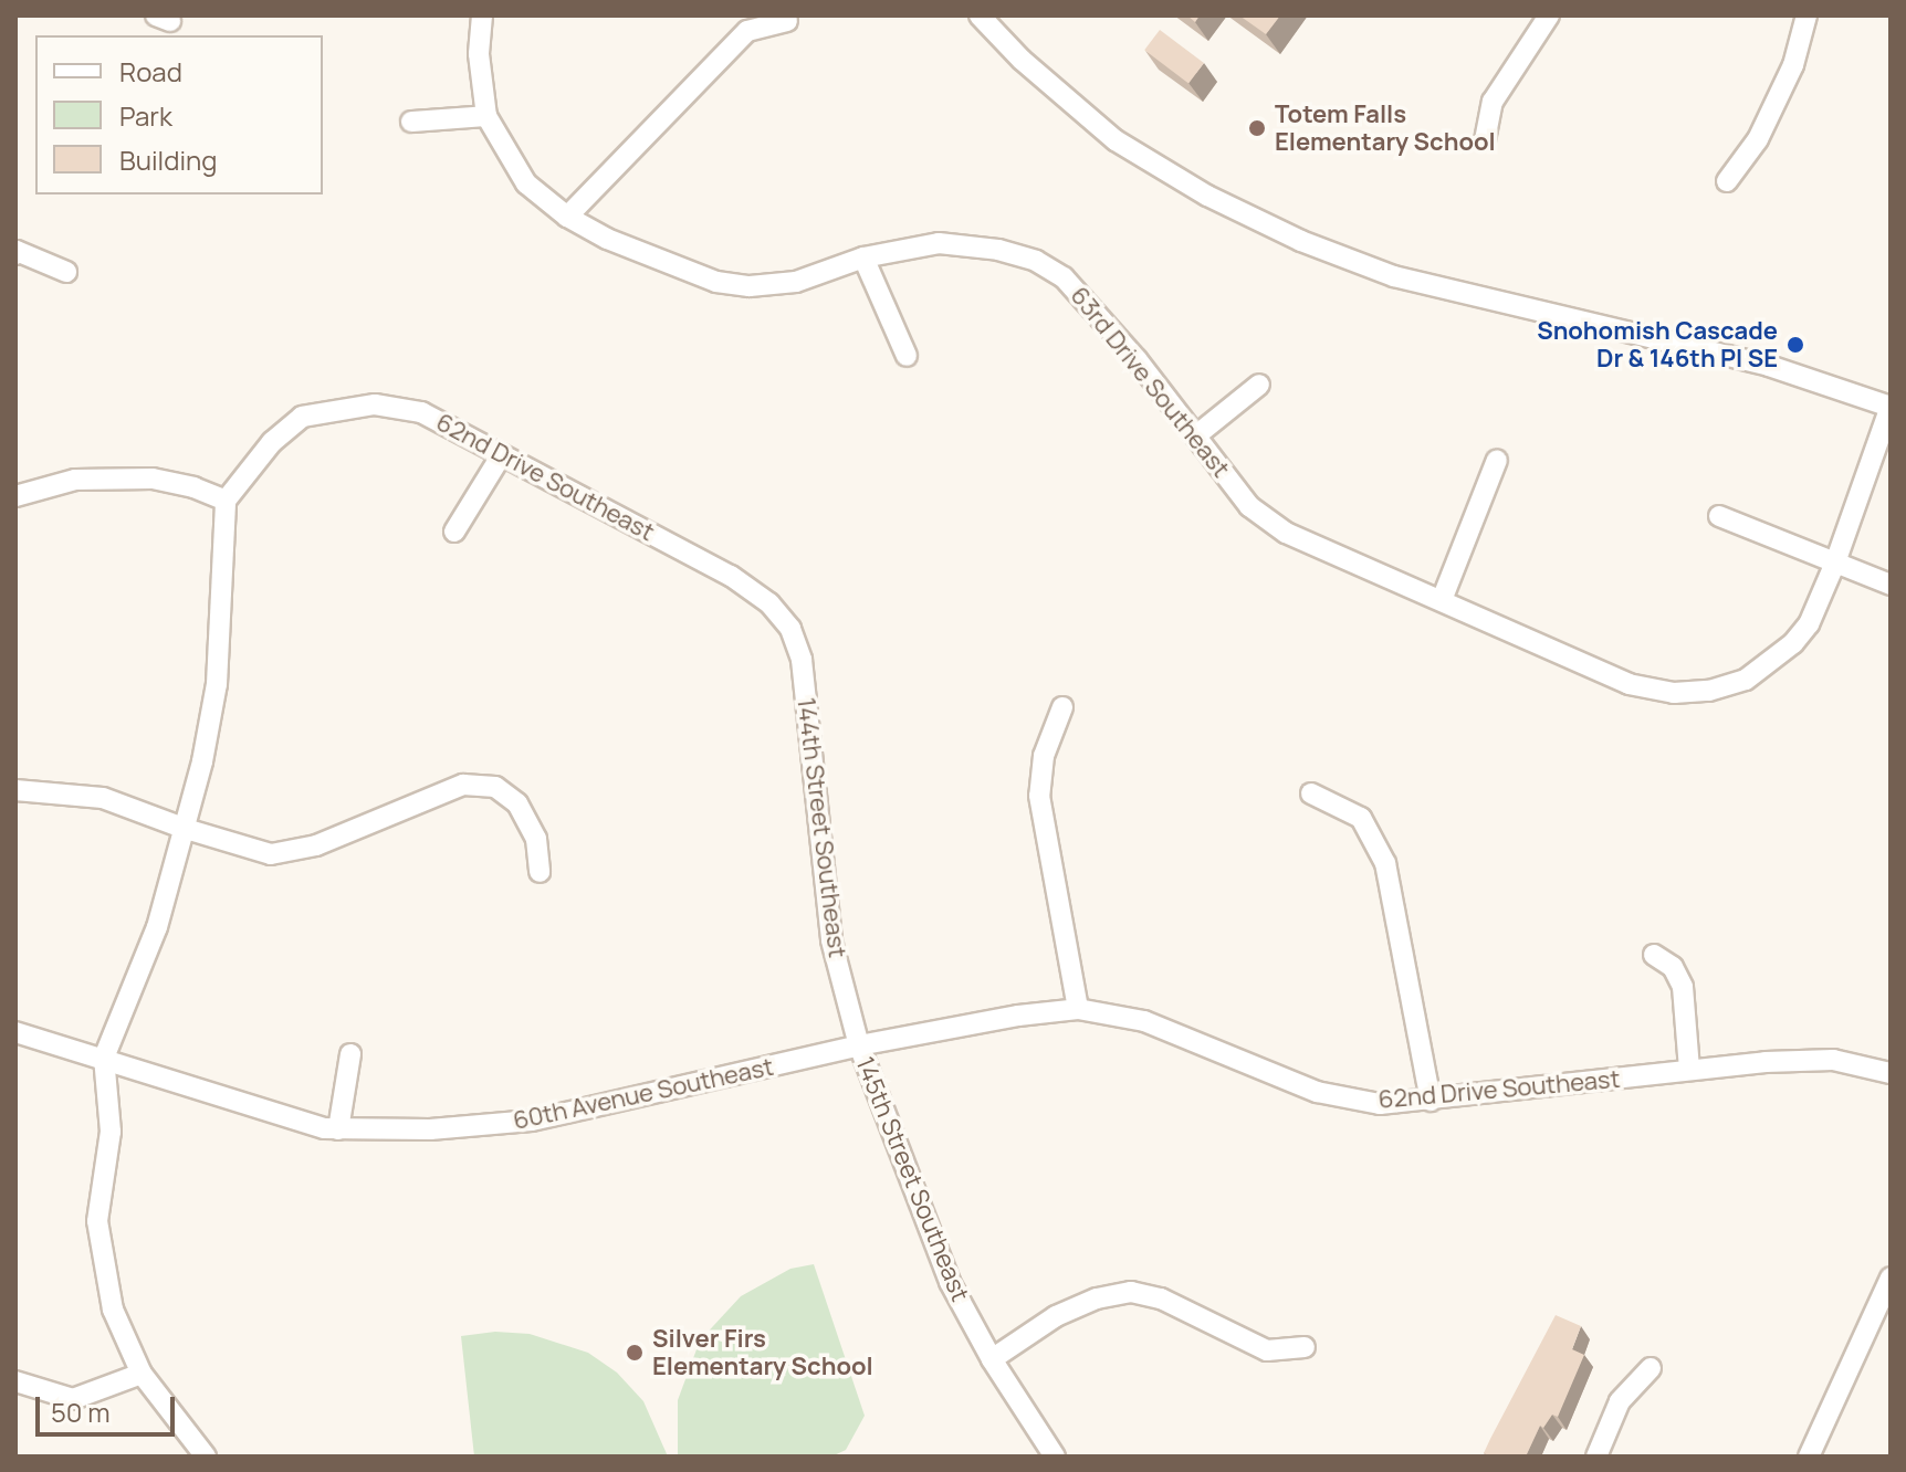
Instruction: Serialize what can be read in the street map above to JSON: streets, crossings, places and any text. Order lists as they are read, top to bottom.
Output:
{
  "streets": {
    "street": [
      "63rd Drive Southeast",
      "62nd Drive Southeast",
      "144th Street Southeast",
      "60th Avenue Southeast",
      "145th Street Southeast"
    ]
  },
  "crossings": [
    ["62nd Drive Southeast", "144th Street Southeast"],
    ["62nd Drive Southeast", "60th Avenue Southeast"],
    ["62nd Drive Southeast", "145th Street Southeast"],
    ["144th Street Southeast", "60th Avenue Southeast"],
    ["144th Street Southeast", "145th Street Southeast"],
    ["60th Avenue Southeast", "145th Street Southeast"]
  ],
  "places": ["Totem Falls Elementary School", "Snohomish Cascade Dr & 146th Pl SE", "Silver Firs Elementary School"],
  "legend": ["Road", "Park", "Building"],
  "scale_bar": "50 m"
}
